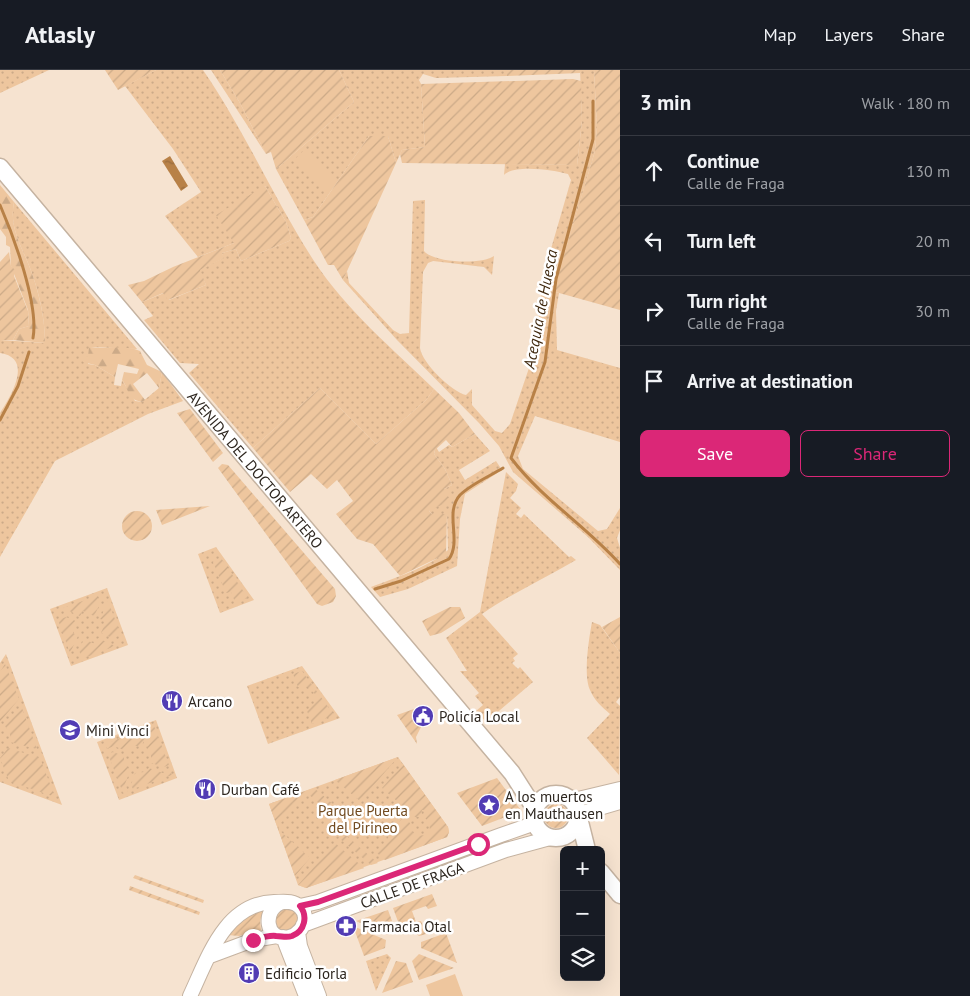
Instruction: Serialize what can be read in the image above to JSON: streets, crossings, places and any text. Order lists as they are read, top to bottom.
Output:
{
  "streets": {
    "main road": ["AVENIDA DEL DOCTOR ARTERO", "CALLE DE FRAGA"]
  },
  "crossings": [
    ["AVENIDA DEL DOCTOR ARTERO", "CALLE DE FRAGA"]
  ],
  "water": ["Acequia de Huesca"],
  "parks": ["Parque Puerta del Pirineo"],
  "places": {
    "restaurant": ["Arcano", "Durban Café"],
    "public building": ["Policía Local"],
    "school or university": ["Mini Vinci"],
    "place": ["A los muertos en Mauthausen"],
    "pharmacy": ["Farmacia Otal"],
    "building": ["Edificio Torla"]
  },
  "page": {
    "header": "Atlasly",
    "nav": ["Map", "Layers", "Share"],
    "heading": ["3 min", "Walk · 180 m"],
    "list": [
      ["Continue", "Calle de Fraga", "130 m"],
      ["Turn left", "20 m"],
      ["Turn right", "Calle de Fraga", "30 m"],
      "Arrive at destination"
    ],
    "buttons": ["Save", "Share"],
    "map_buttons": ["+", "−"]
  }
}
